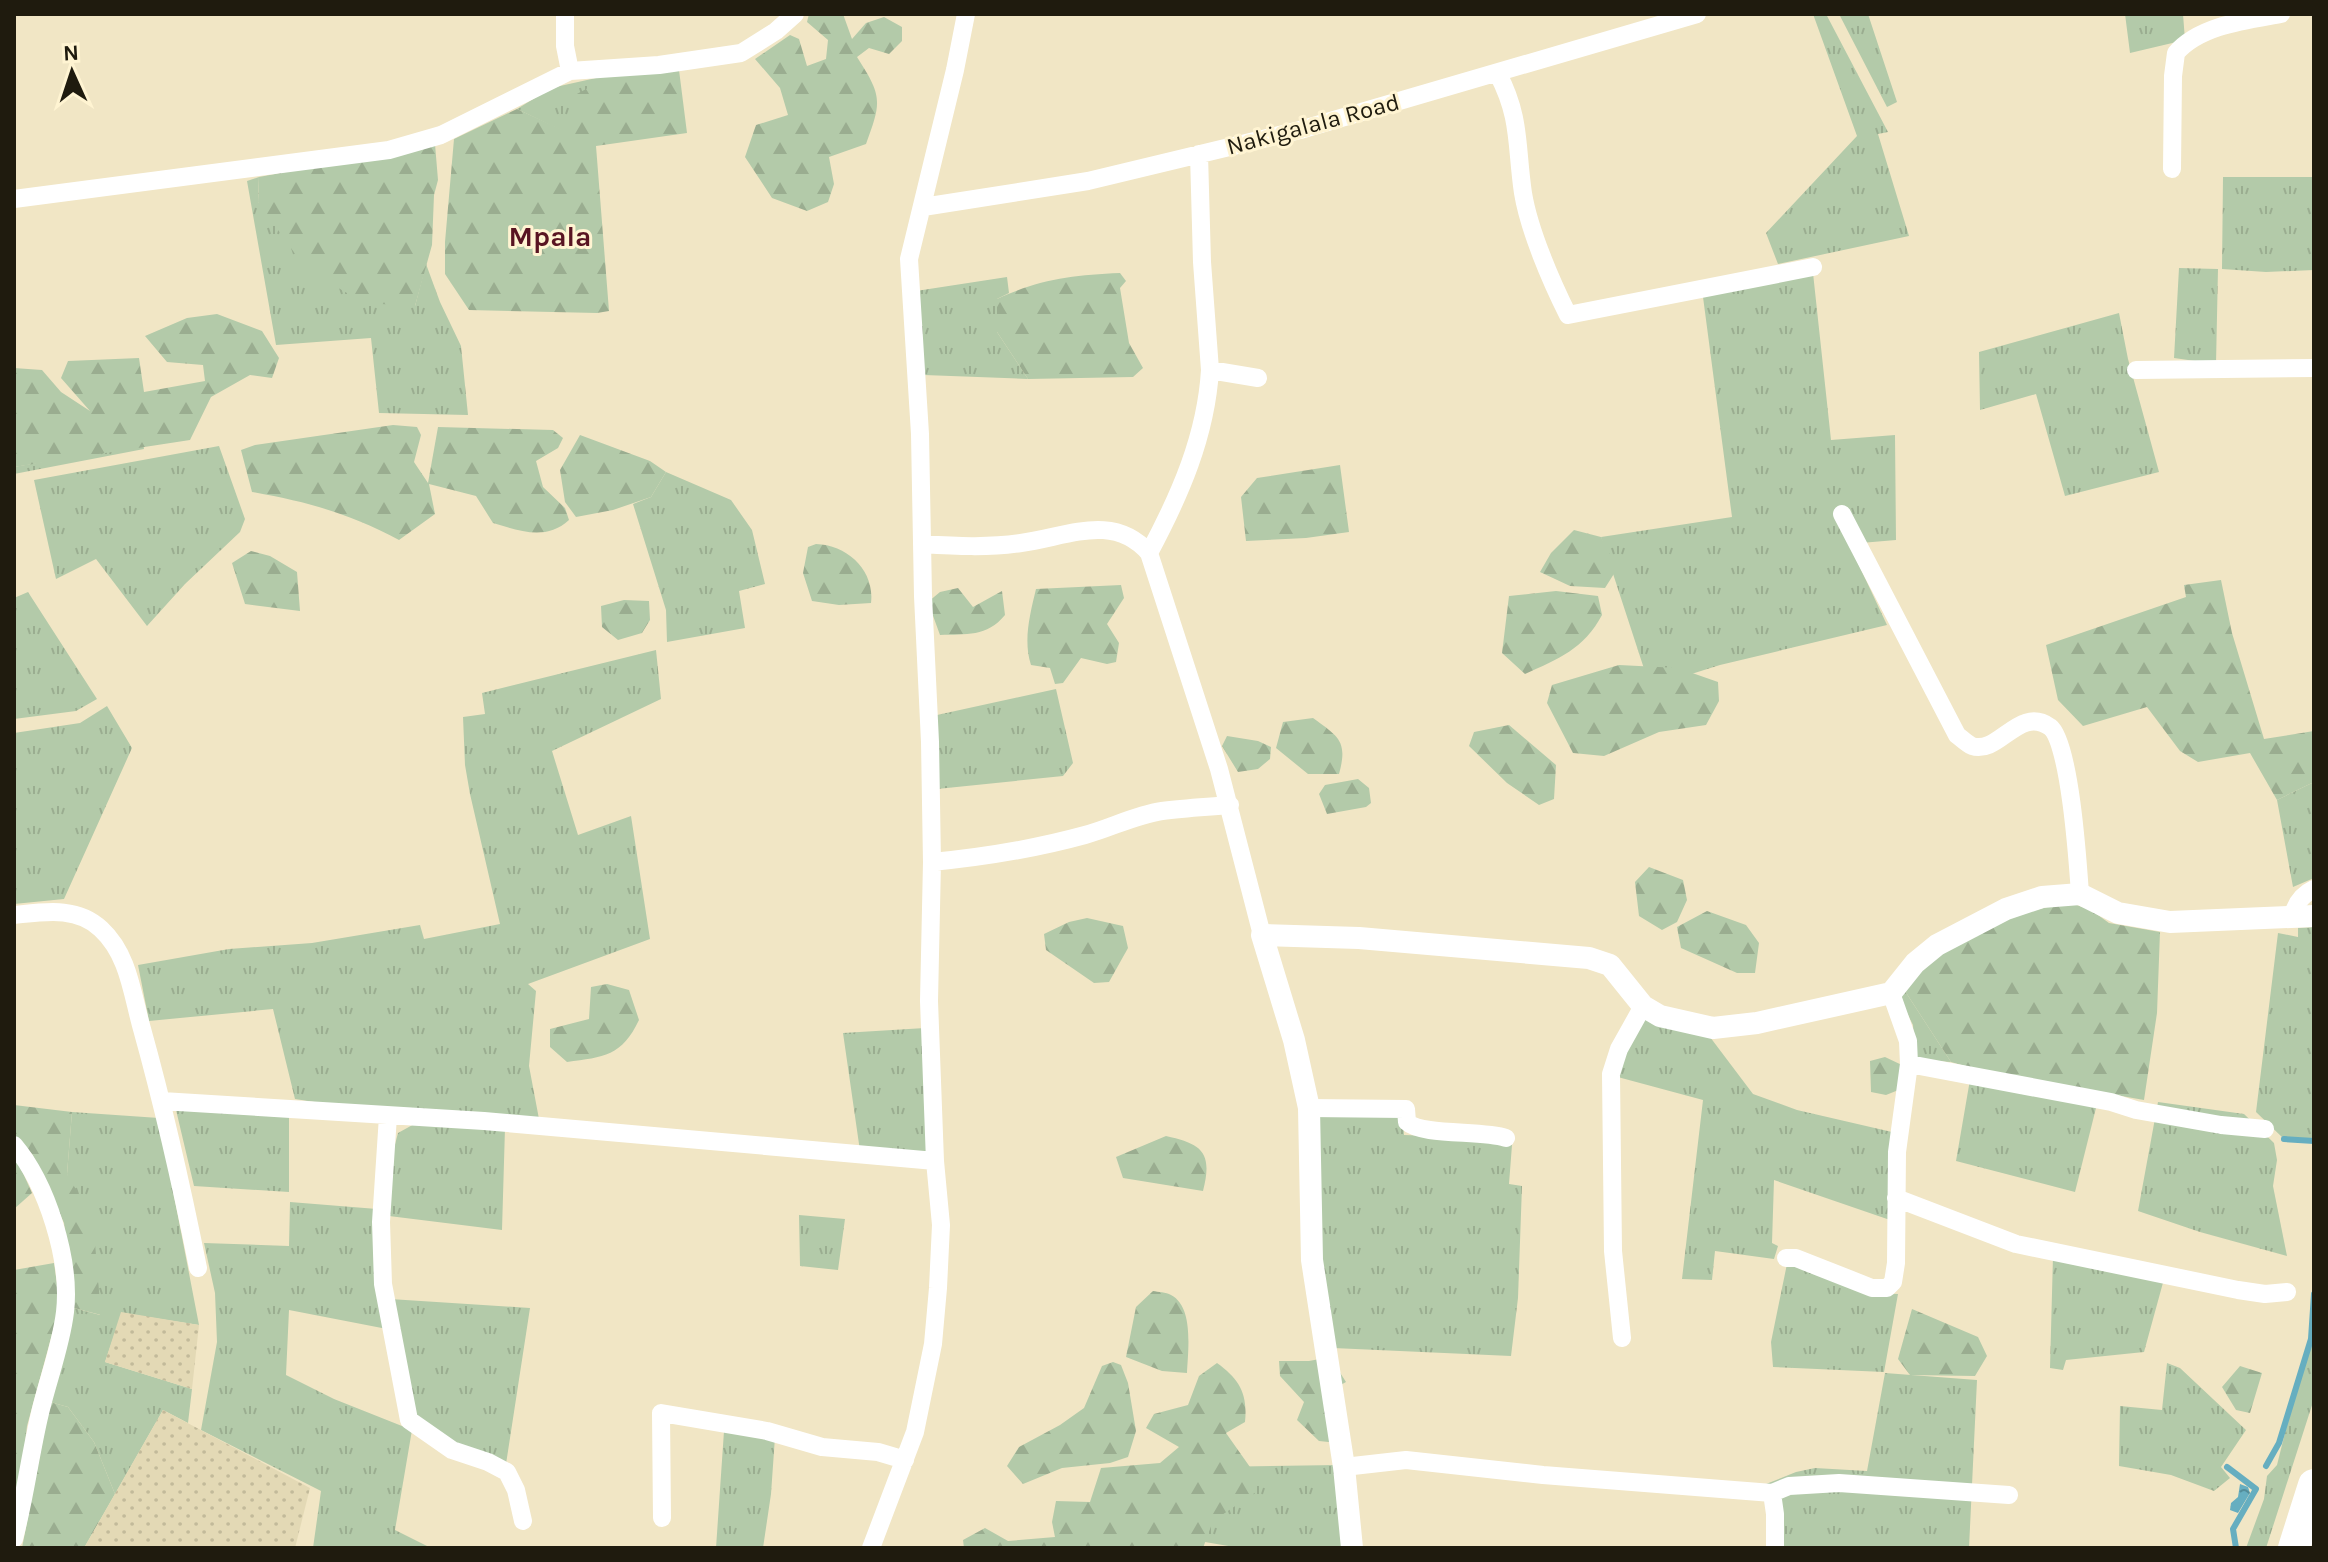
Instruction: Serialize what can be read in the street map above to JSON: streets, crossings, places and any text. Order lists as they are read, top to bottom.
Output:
{
  "streets": {
    "street": ["Nakigalala Road"]
  },
  "districts": ["Mpala"],
  "north": "top"
}
